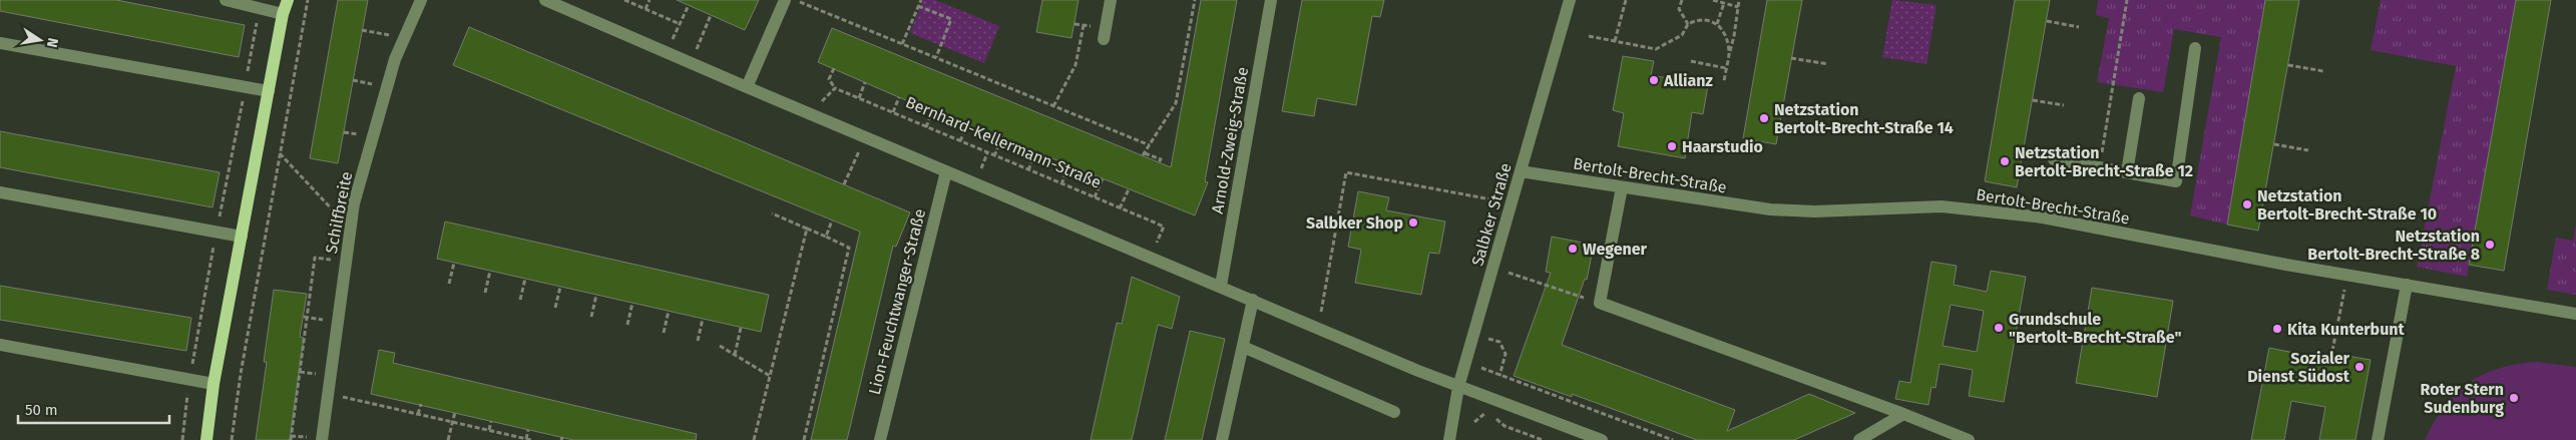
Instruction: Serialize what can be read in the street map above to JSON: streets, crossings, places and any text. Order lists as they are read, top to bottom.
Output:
{
  "streets": {
    "street": [
      "Arnold-Zweig-Straße",
      "Bertolt-Brecht-Straße",
      "Schilfbreite",
      "Salbker Straße",
      "Lion-Feuchtwanger-Straße"
    ],
    "path": ["Bernhard-Kellermann-Straße"]
  },
  "crossings": [
    ["Bertolt-Brecht-Straße", "Salbker Straße"]
  ],
  "places": [
    "Allianz",
    "Netzstation Bertolt-Brecht-Straße 14",
    "Haarstudio",
    "Netzstation Bertolt-Brecht-Straße 12",
    "Netzstation Bertolt-Brecht-Straße 10",
    "Salbker Shop",
    "Netzstation Bertolt-Brecht-Straße 8",
    "Wegener",
    "Grundschule \"Bertolt-Brecht-Straße\"",
    "Kita Kunterbunt",
    "Sozialer Dienst Südost",
    "Roter Stern Sudenburg"
  ],
  "scale_bar": "50 m",
  "north": "right"
}
